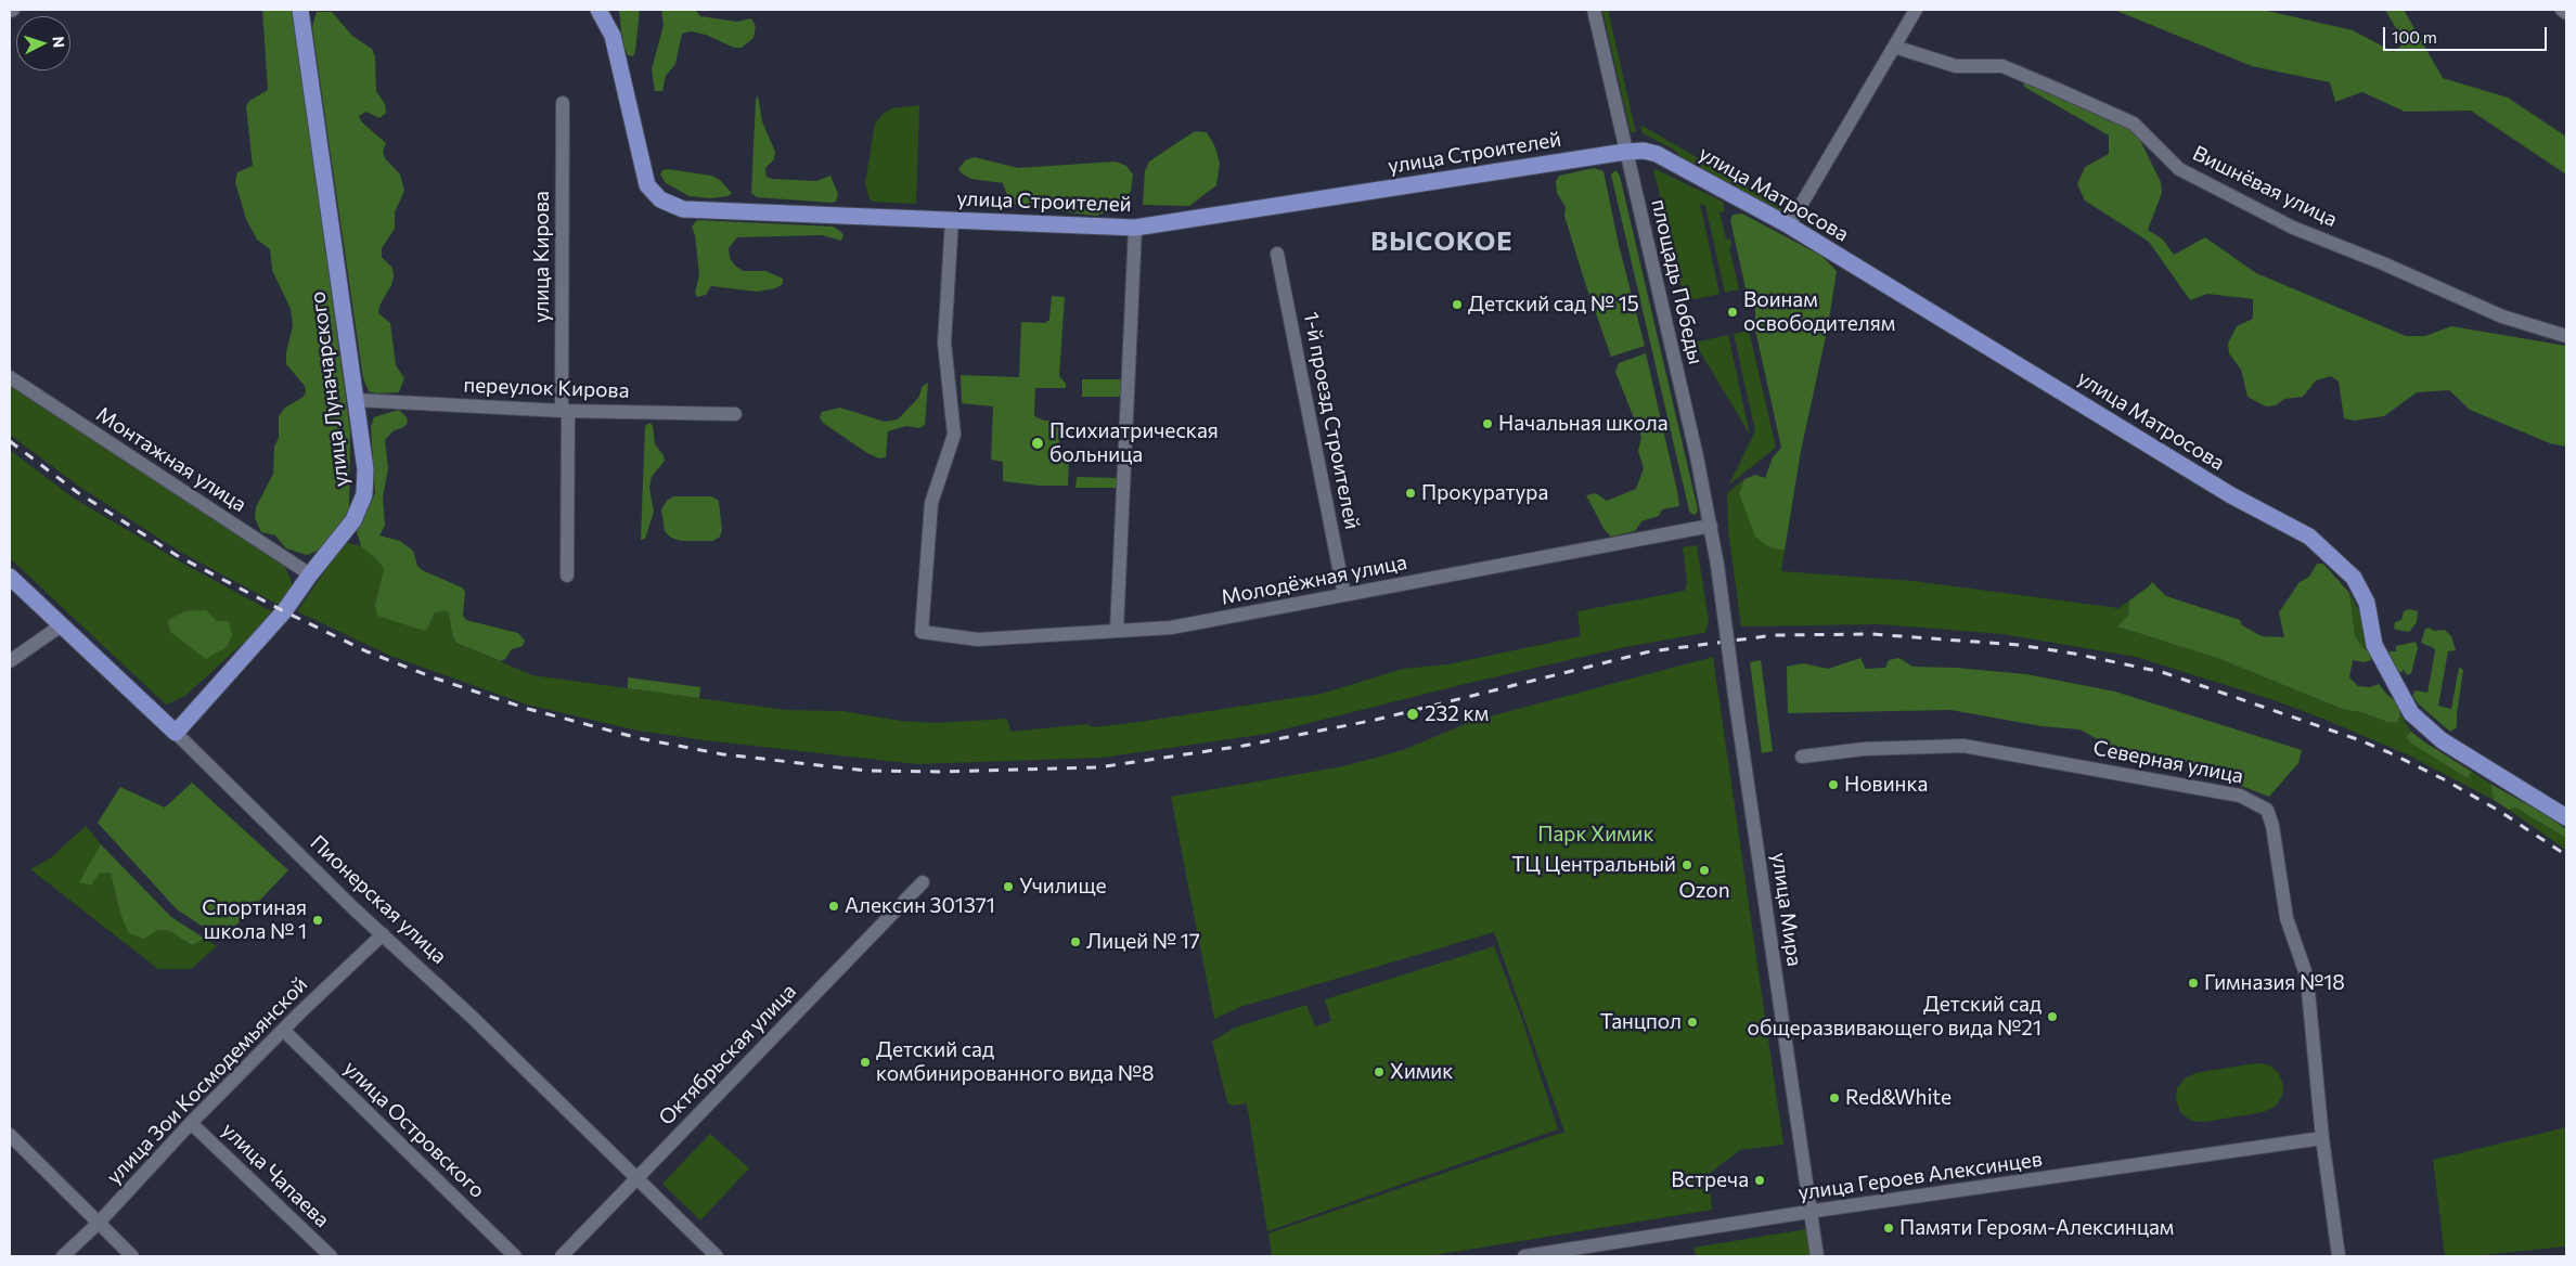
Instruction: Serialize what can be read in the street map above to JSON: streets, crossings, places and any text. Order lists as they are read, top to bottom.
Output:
{
  "streets": {
    "main road": [
      "улица Строителей",
      "улица Матросова",
      "улица Луначарского",
      "Пионерская улица"
    ],
    "street": [
      "Вишнёвая улица",
      "улица Кирова",
      "площадь Победы",
      "переулок Кирова",
      "1-й проезд Строителей",
      "Монтажная улица",
      "Молодёжная улица",
      "Северная улица",
      "улица Мира",
      "Октябрьская улица",
      "улица Зои Космодемьянской",
      "улица Островского",
      "улица Чапаева",
      "улица Героев Алексинцев"
    ]
  },
  "crossings": [
    ["улица Строителей", "улица Матросова"],
    ["улица Строителей", "площадь Победы"],
    ["улица Строителей", "Молодёжная улица"],
    ["улица Матросова", "площадь Победы"],
    ["улица Кирова", "переулок Кирова"],
    ["площадь Победы", "Молодёжная улица"],
    ["площадь Победы", "улица Мира"],
    ["переулок Кирова", "улица Луначарского"],
    ["улица Луначарского", "Монтажная улица"],
    ["улица Луначарского", "Пионерская улица"],
    ["1-й проезд Строителей", "Молодёжная улица"],
    ["Северная улица", "улица Героев Алексинцев"],
    ["Пионерская улица", "Октябрьская улица"],
    ["Пионерская улица", "улица Зои Космодемьянской"],
    ["улица Мира", "улица Героев Алексинцев"],
    ["улица Зои Космодемьянской", "улица Островского"],
    ["улица Зои Космодемьянской", "улица Чапаева"]
  ],
  "districts": ["ВЫСОКОЕ"],
  "parks": ["Парк Химик"],
  "places": [
    "Детский сад № 15",
    "Воинам освободителям",
    "Начальная школа",
    "Психиатрическая больница",
    "Прокуратура",
    "232 км",
    "Новинка",
    "ТЦ Центральный",
    "Ozon",
    "Училище",
    "Алексин 301371",
    "Спортиная школа № 1",
    "Лицей № 17",
    "Гимназия №18",
    "Детский сад общеразвивающего вида №21",
    "Танцпол",
    "Детский сад комбинированного вида №8",
    "Химик",
    "Red&White",
    "Встреча",
    "Памяти Героям-Алексинцам"
  ],
  "scale_bar": "100 m",
  "north": "right"
}
